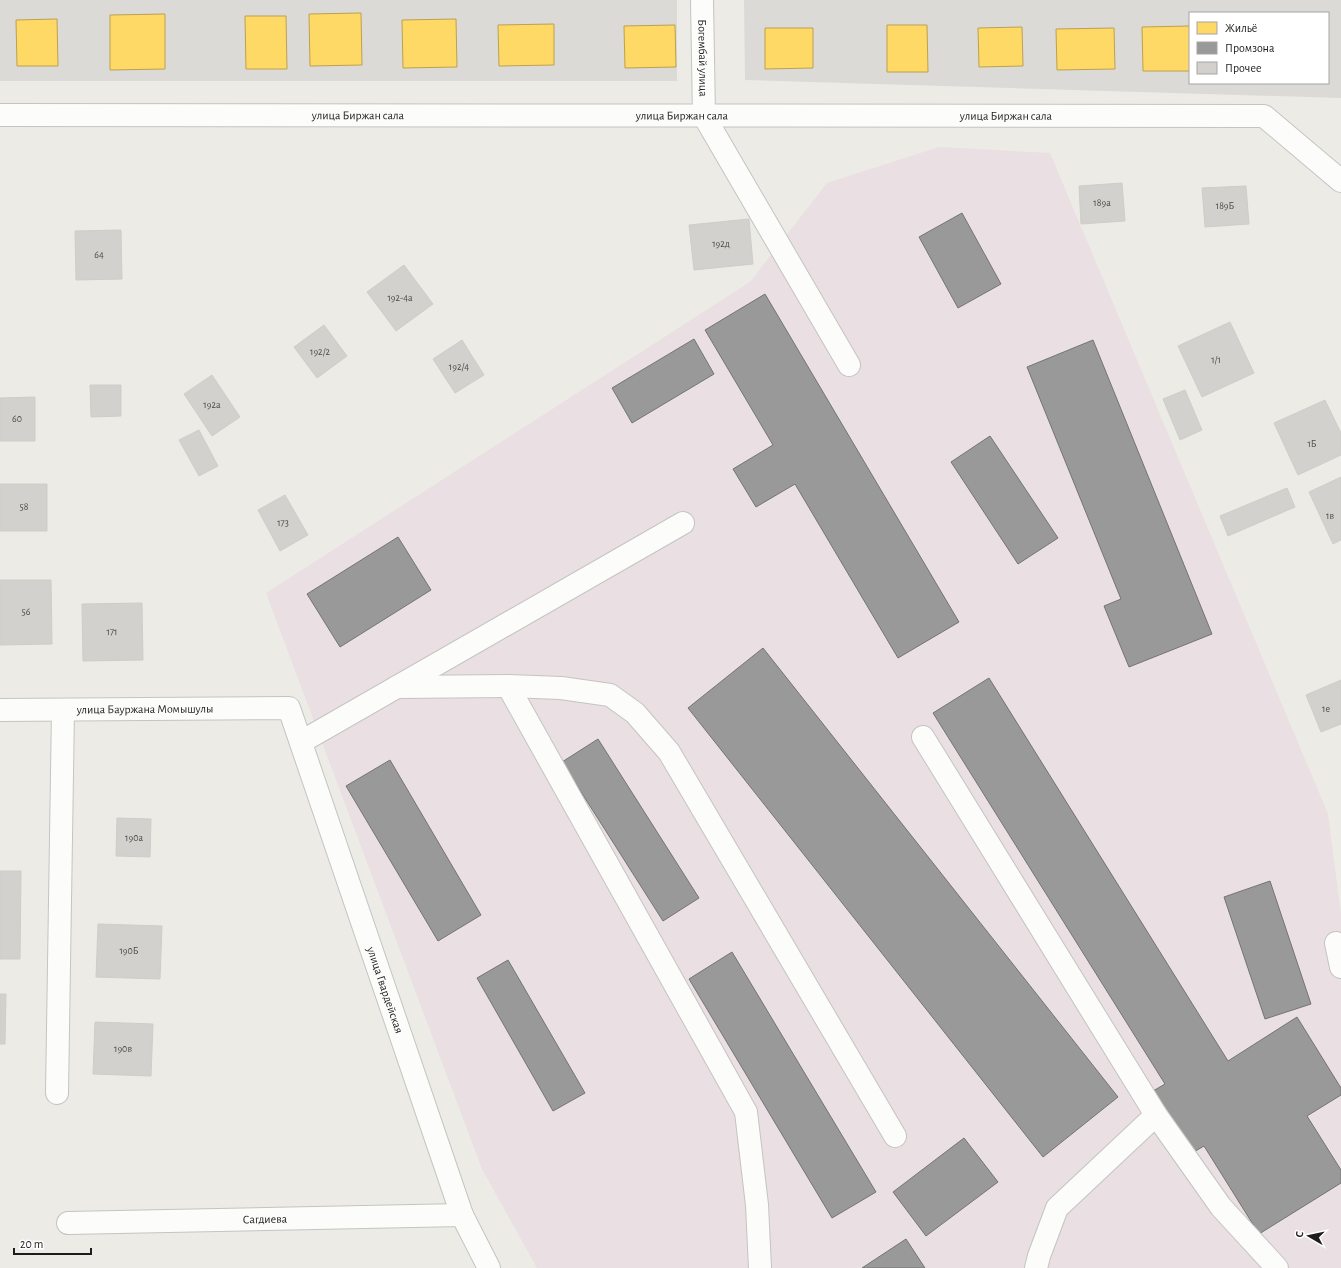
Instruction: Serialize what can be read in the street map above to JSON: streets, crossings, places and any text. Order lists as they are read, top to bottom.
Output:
{
  "streets": {
    "street": [
      "Богембай улица",
      "улица Биржан сала",
      "улица Бауржана Момышулы",
      "улица Гвардейская",
      "Сагдиева"
    ]
  },
  "crossings": [
    ["Богембай улица", "улица Биржан сала"],
    ["улица Бауржана Момышулы", "улица Гвардейская"],
    ["улица Гвардейская", "Сагдиева"]
  ],
  "house_numbers": [
    "189а",
    "189Б",
    "192д",
    "64",
    "192-4а",
    "192/2",
    "1/1",
    "192/4",
    "192а",
    "60",
    "1Б",
    "58",
    "1в",
    "173",
    "56",
    "171",
    "1е",
    "190а",
    "190Б",
    "190в"
  ],
  "legend": ["Жильё", "Промзона", "Прочее"],
  "scale_bar": "20 m",
  "north": "left"
}
